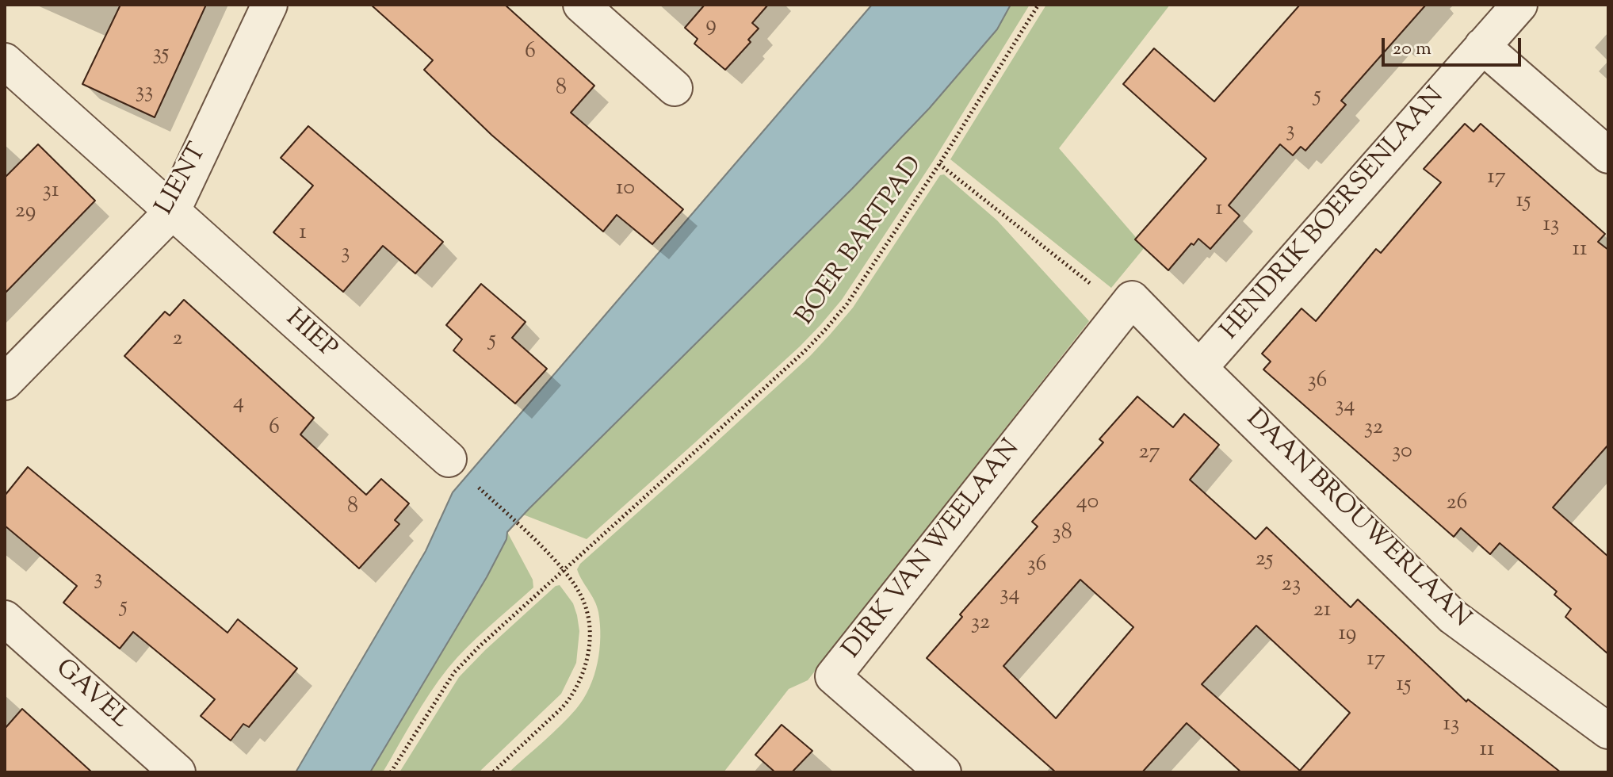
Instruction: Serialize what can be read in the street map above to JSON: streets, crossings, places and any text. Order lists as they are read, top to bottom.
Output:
{
  "streets": {
    "street": [
      "LIENT",
      "HENDRIK BOERSENLAAN",
      "HIEP",
      "DAAN BROUWERLAAN",
      "DIRK VAN WEELAAN",
      "GAVEL"
    ],
    "path": ["BOER BARTPAD"]
  },
  "crossings": [
    ["LIENT", "HIEP"],
    ["HENDRIK BOERSENLAAN", "DAAN BROUWERLAAN"],
    ["DAAN BROUWERLAAN", "DIRK VAN WEELAAN"]
  ],
  "house_numbers": [
    "9",
    "6",
    "35",
    "8",
    "33",
    "5",
    "3",
    "17",
    "10",
    "31",
    "15",
    "1",
    "29",
    "13",
    "1",
    "11",
    "3",
    "2",
    "5",
    "36",
    "4",
    "34",
    "6",
    "32",
    "30",
    "27",
    "40",
    "26",
    "8",
    "38",
    "25",
    "36",
    "3",
    "23",
    "34",
    "5",
    "21",
    "32",
    "19",
    "17",
    "15",
    "13",
    "11"
  ],
  "scale_bar": "20 m"
}
